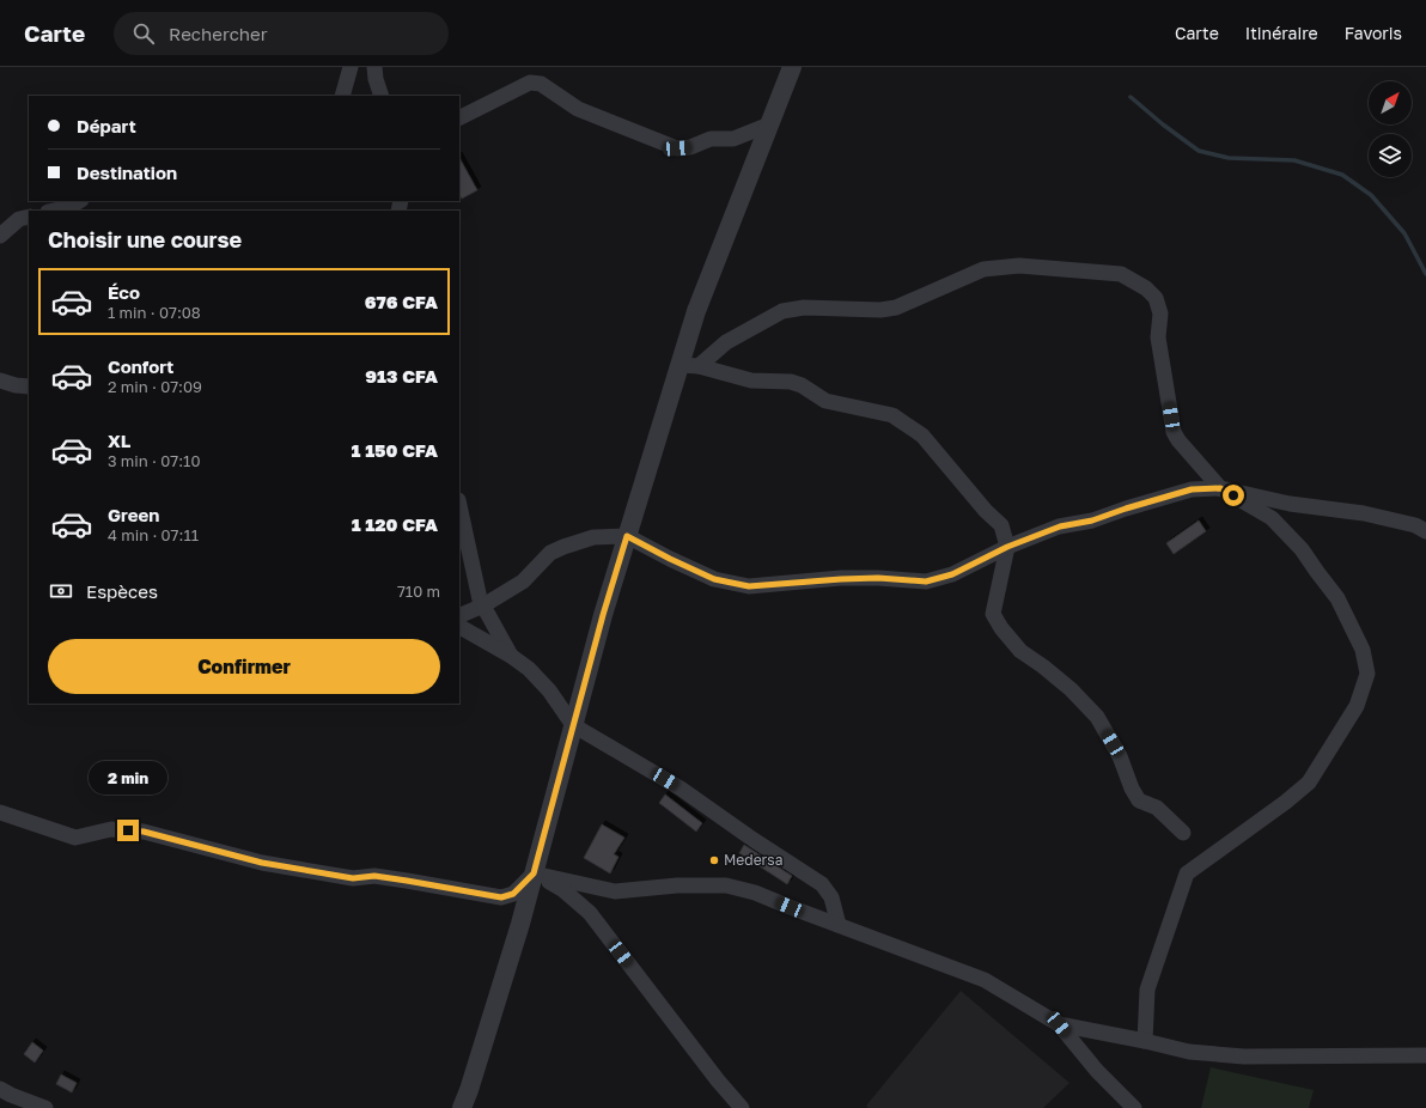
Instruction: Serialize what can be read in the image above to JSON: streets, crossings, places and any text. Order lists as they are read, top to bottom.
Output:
{
  "places": ["Medersa"],
  "north": "top right",
  "page": {
    "header": "Carte",
    "search": "Rechercher",
    "nav": ["Carte", "Itinéraire", "Favoris"],
    "banner": ["Départ", "Destination"],
    "heading": "Choisir une course",
    "list": [
      {
        "name": "Éco",
        "note": "1 min · 07:08",
        "value": "676 CFA"
      },
      {
        "name": "Confort",
        "note": "2 min · 07:09",
        "value": "913 CFA"
      },
      {
        "name": "XL",
        "note": "3 min · 07:10",
        "value": "1 150 CFA"
      },
      {
        "name": "Green",
        "note": "4 min · 07:11",
        "value": "1 120 CFA"
      }
    ],
    "pay": ["Espèces", "710 m"],
    "buttons": "Confirmer",
    "bubble": "2 min"
  }
}
